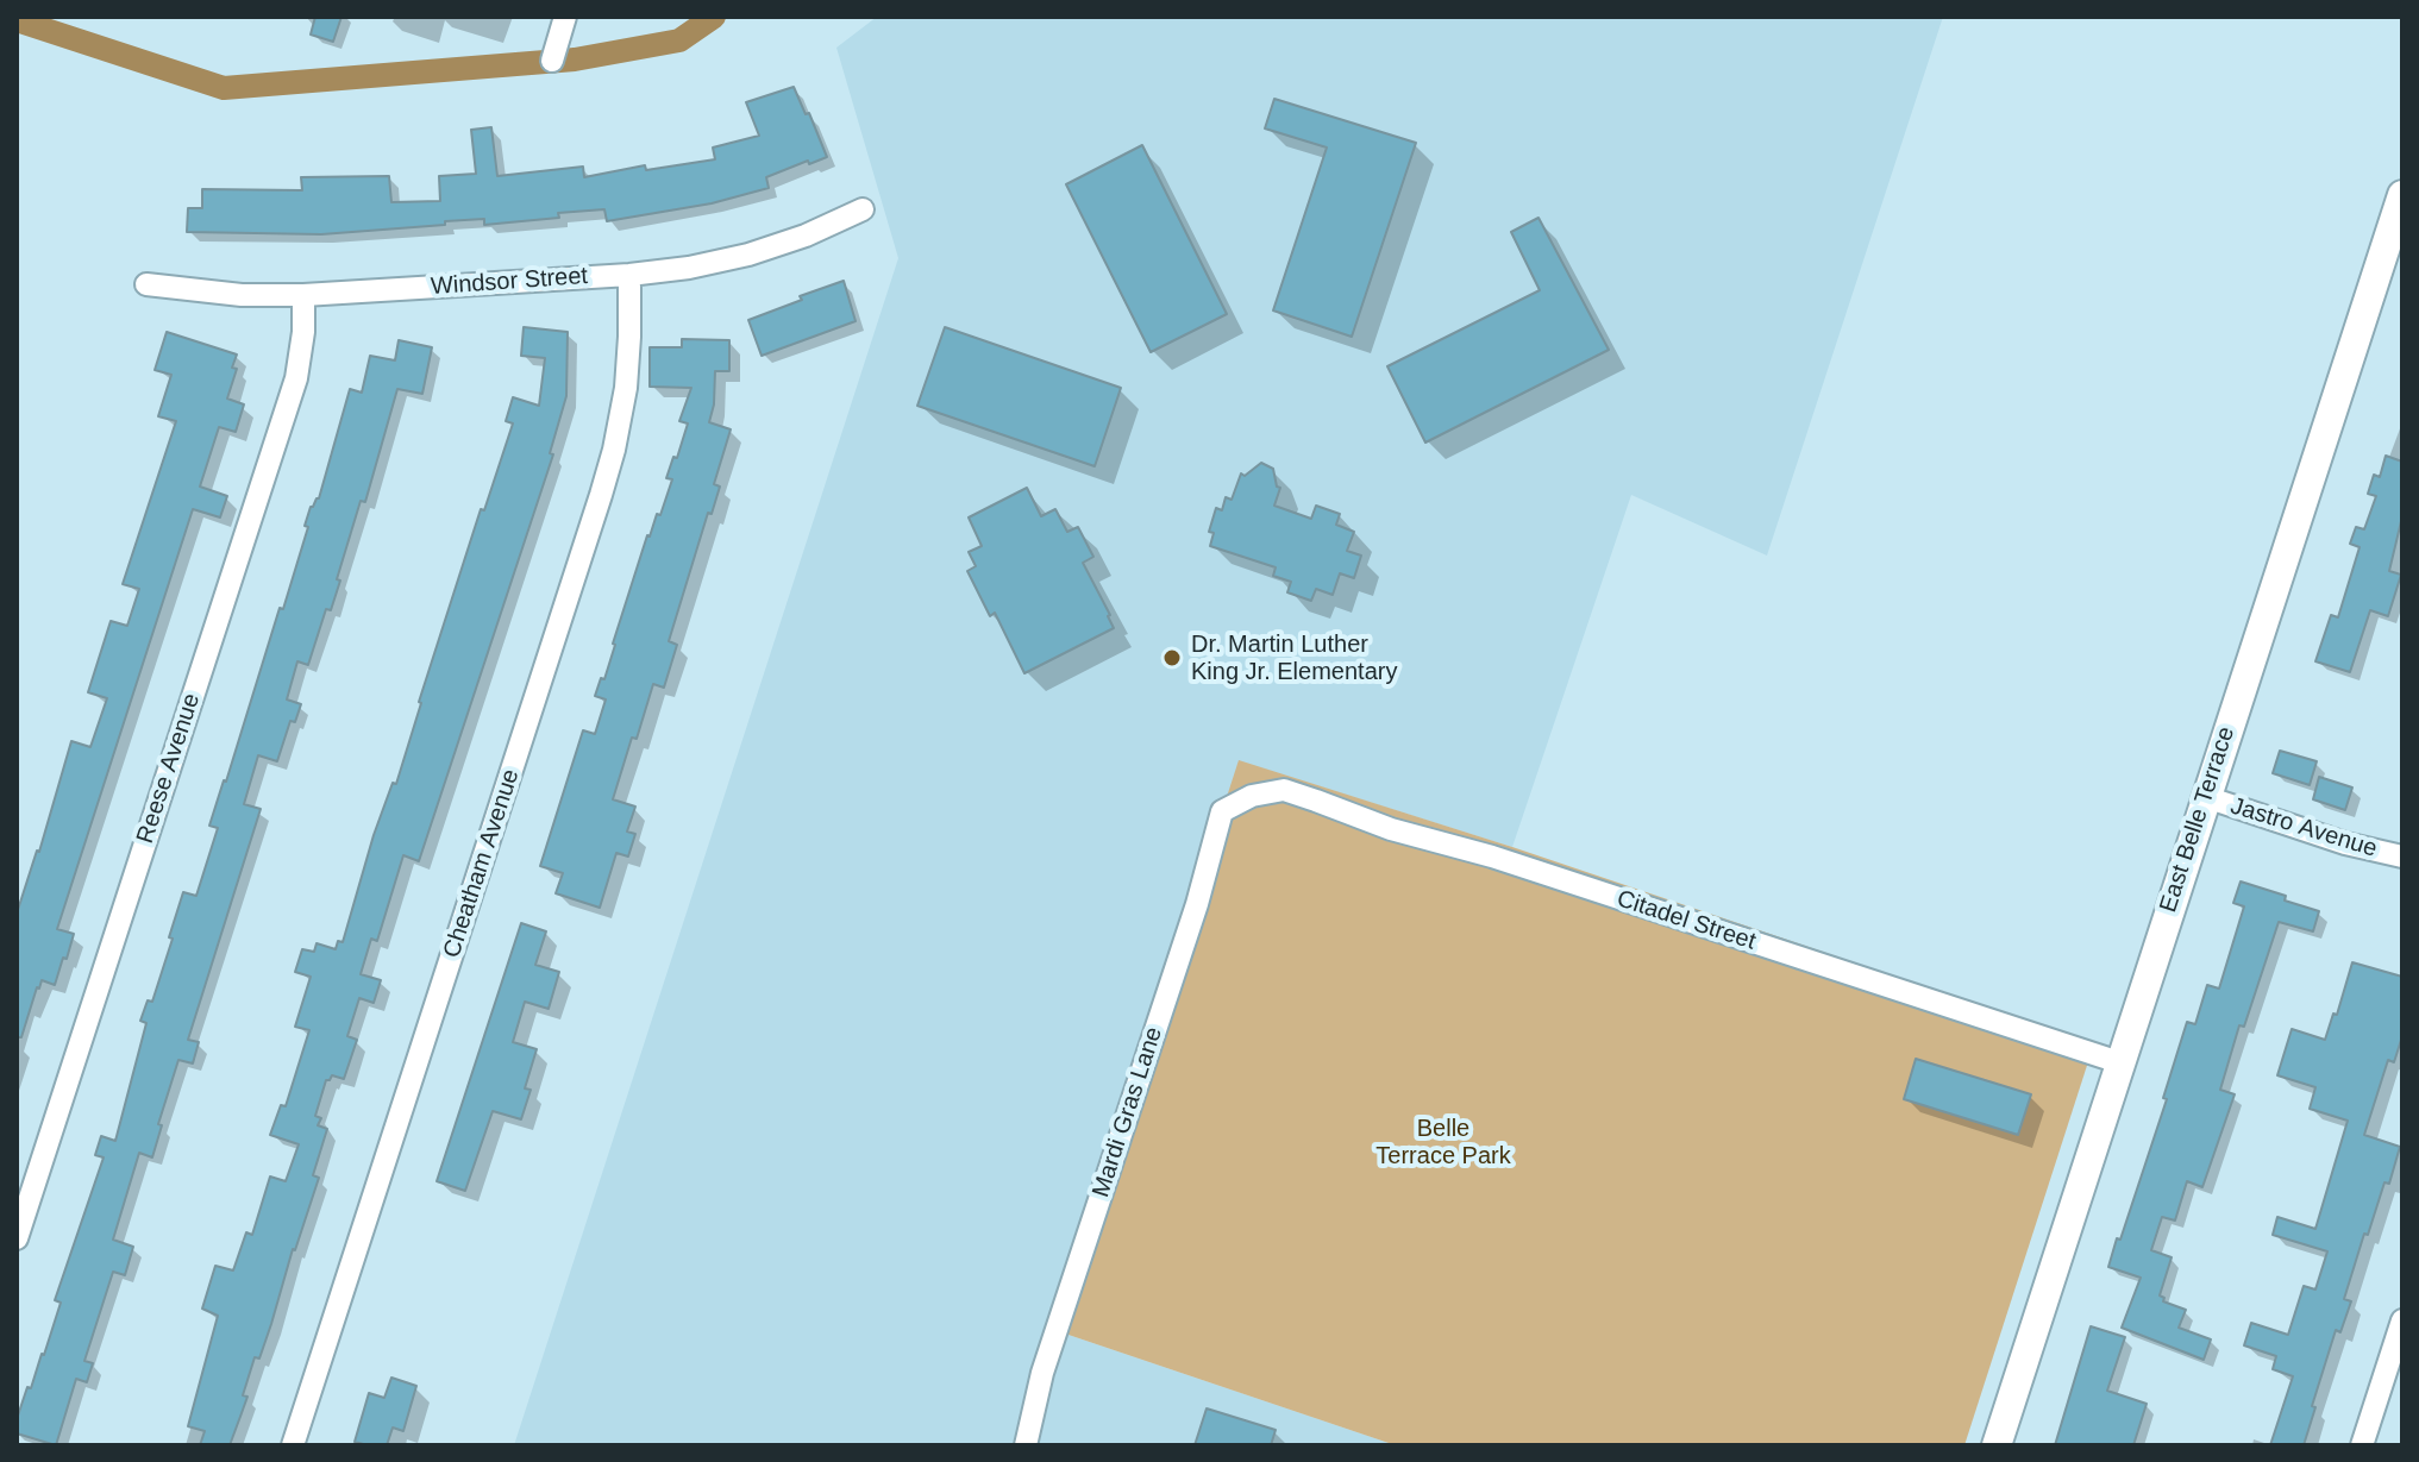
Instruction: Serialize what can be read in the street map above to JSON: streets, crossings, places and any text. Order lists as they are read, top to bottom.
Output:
{
  "streets": {
    "street": [
      "Windsor Street",
      "Reese Avenue",
      "East Belle Terrace",
      "Jastro Avenue",
      "Cheatham Avenue",
      "Citadel Street",
      "Mardi Gras Lane"
    ]
  },
  "crossings": [
    ["Windsor Street", "Reese Avenue"],
    ["Windsor Street", "Cheatham Avenue"],
    ["East Belle Terrace", "Jastro Avenue"],
    ["East Belle Terrace", "Citadel Street"],
    ["Citadel Street", "Mardi Gras Lane"]
  ],
  "parks": ["Belle Terrace Park"],
  "places": ["Dr. Martin Luther King Jr. Elementary"]
}
